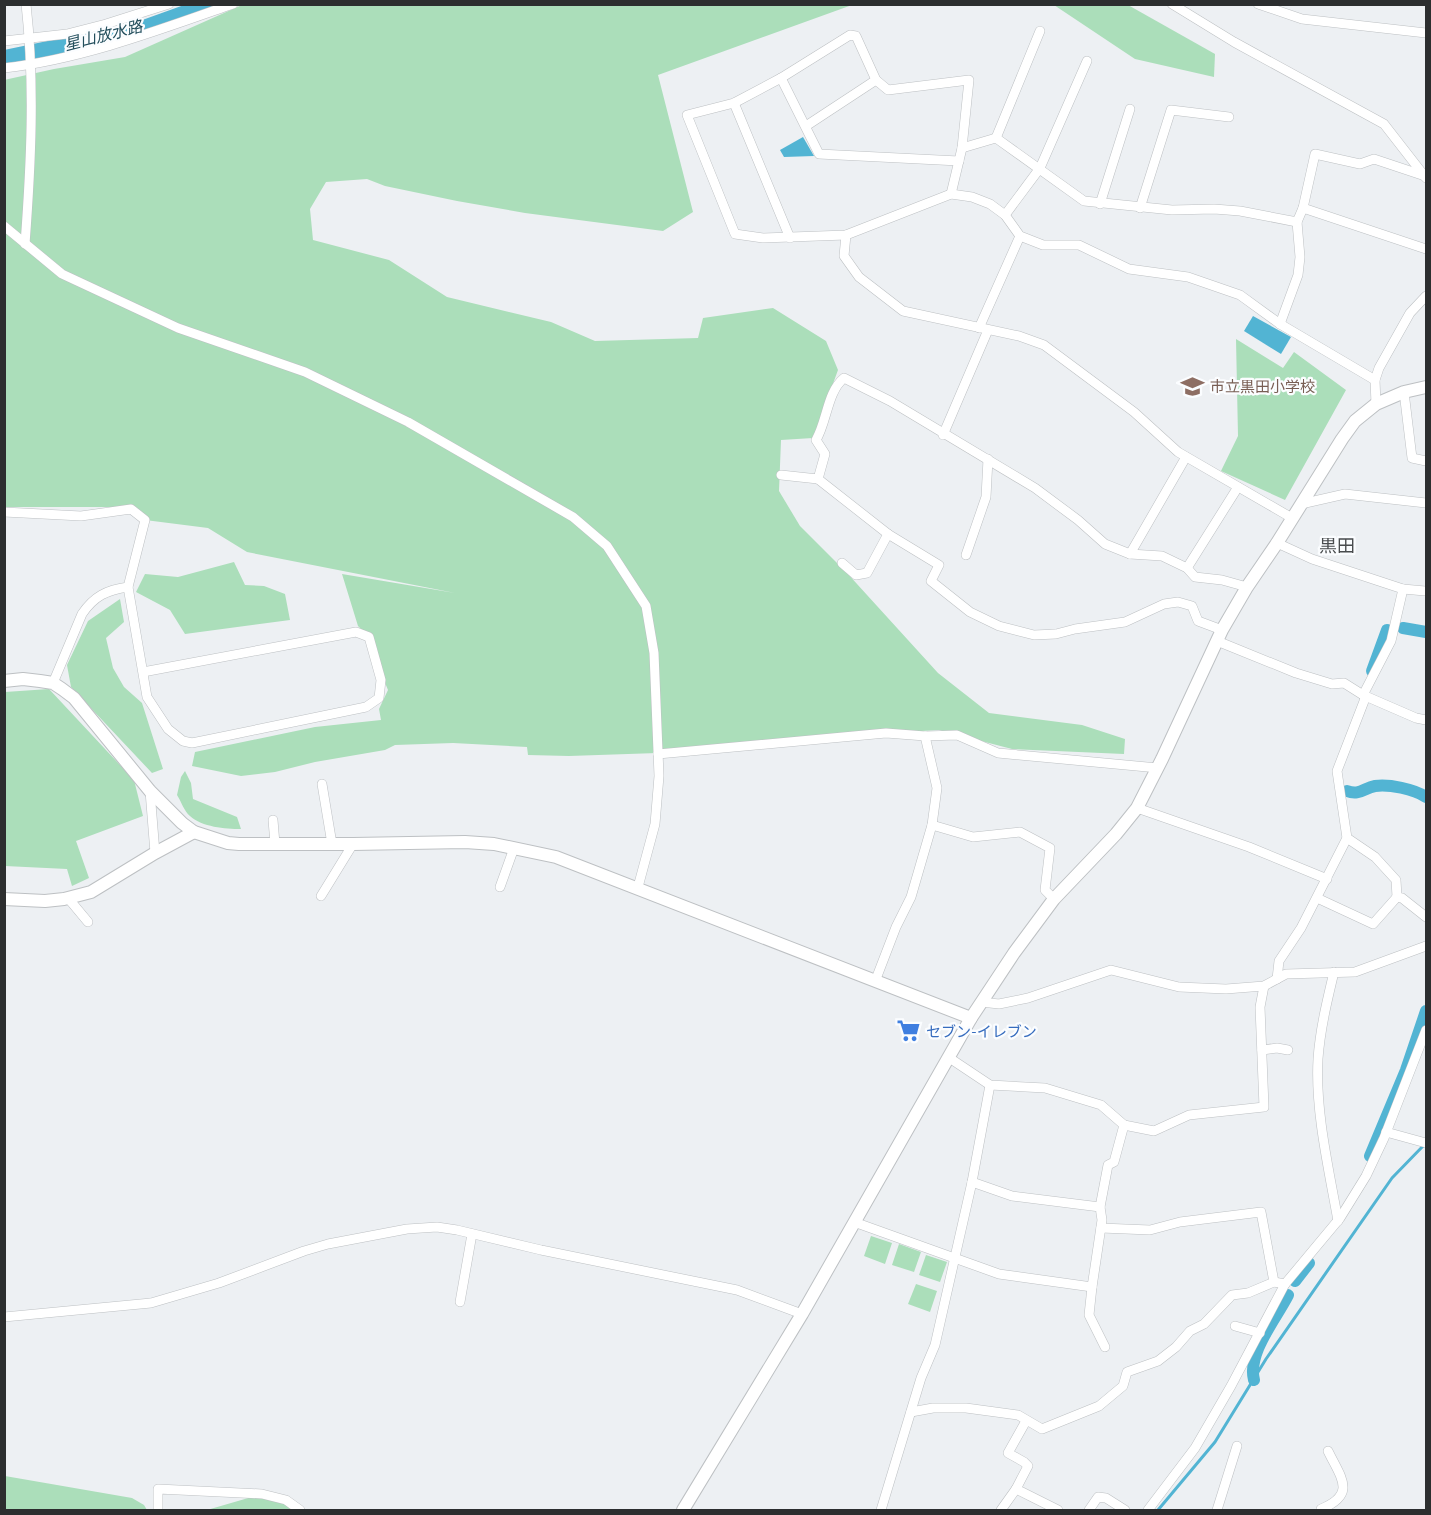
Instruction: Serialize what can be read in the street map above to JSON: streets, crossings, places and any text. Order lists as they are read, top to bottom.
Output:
{
  "districts": ["黒田"],
  "water": ["星山放水路"],
  "places": {
    "school or university": ["市立黒田小学校"],
    "supermarket": ["セブン-イレブン"]
  }
}
